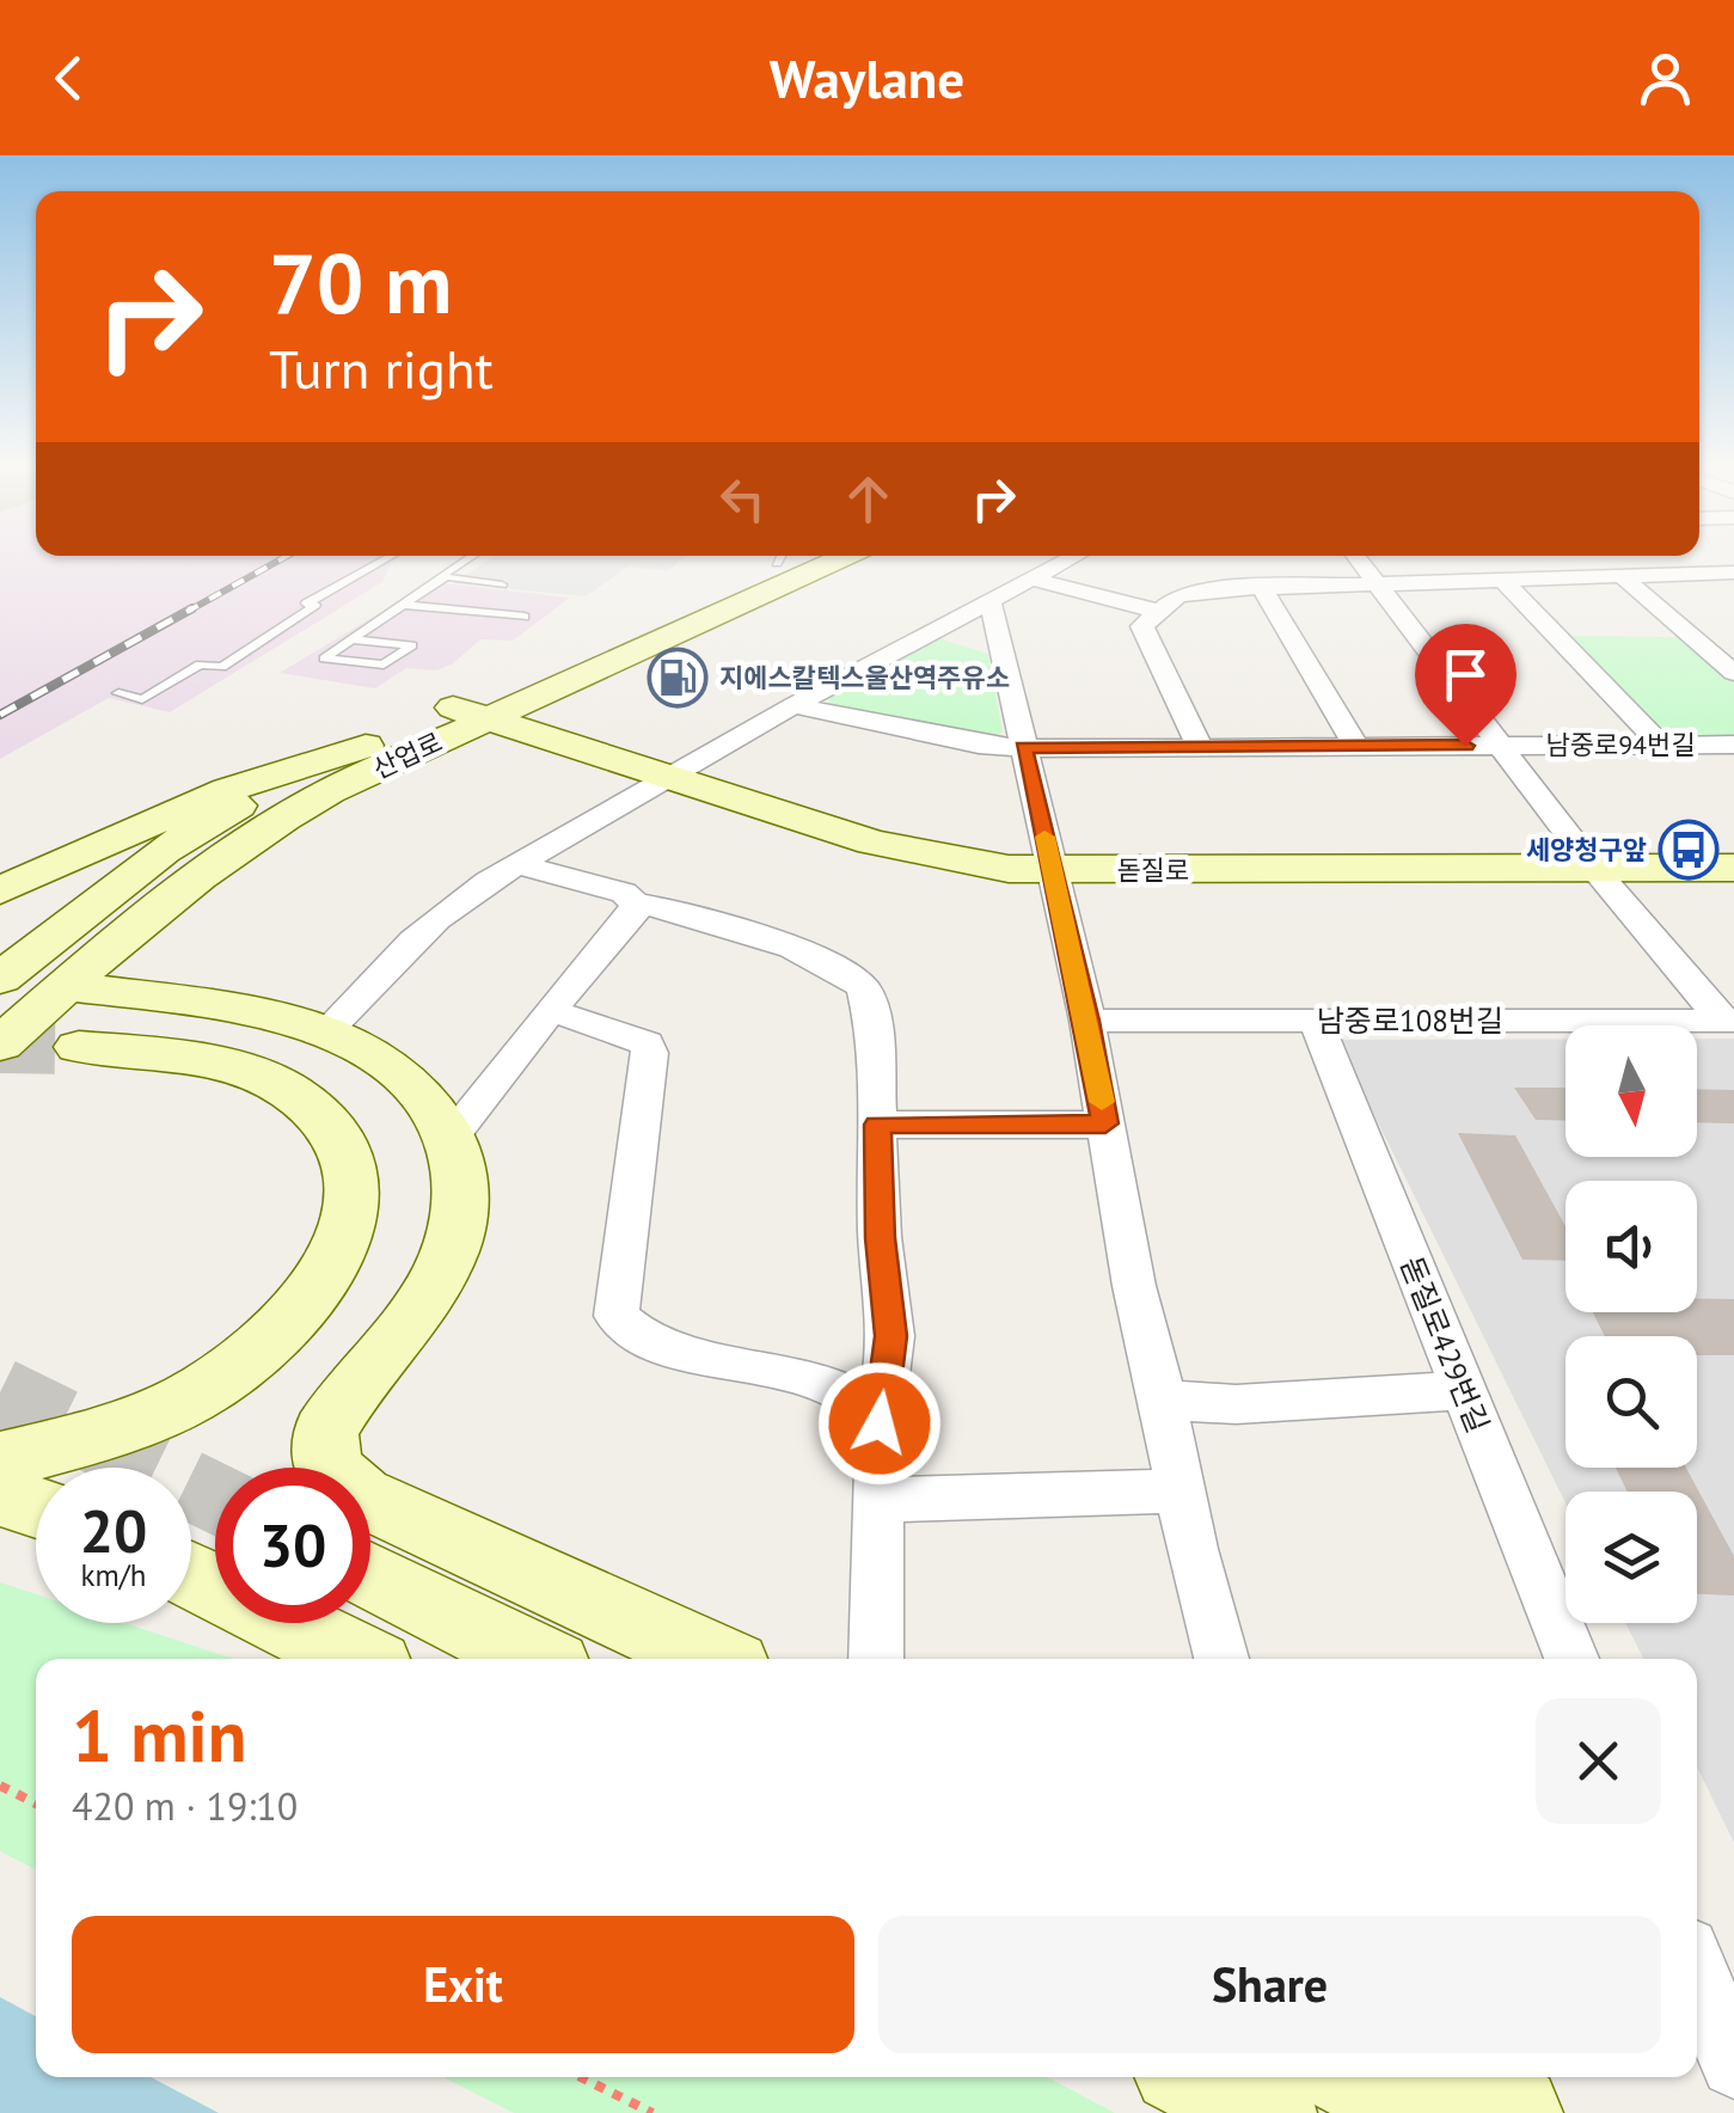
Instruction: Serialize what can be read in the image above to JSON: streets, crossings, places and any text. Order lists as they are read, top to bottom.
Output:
{
  "streets": {
    "main road": ["산업로", "돋질로"],
    "street": ["남중로94번길", "남중로108번길", "돋질로429번길"]
  },
  "crossings": [
    ["산업로", "돋질로"],
    ["남중로108번길", "돋질로429번길"]
  ],
  "places": {
    "fuel station": ["지에스칼텍스울산역주유소"],
    "bus stop": ["세양청구앞"]
  },
  "north": "bottom",
  "page": {
    "header": "Waylane",
    "turn": ["70 m", "Turn right"],
    "speed": "20 km/h",
    "limit": "30",
    "heading": ["1 min", "420 m · 19:10"],
    "buttons": ["Exit", "Share"]
  }
}
